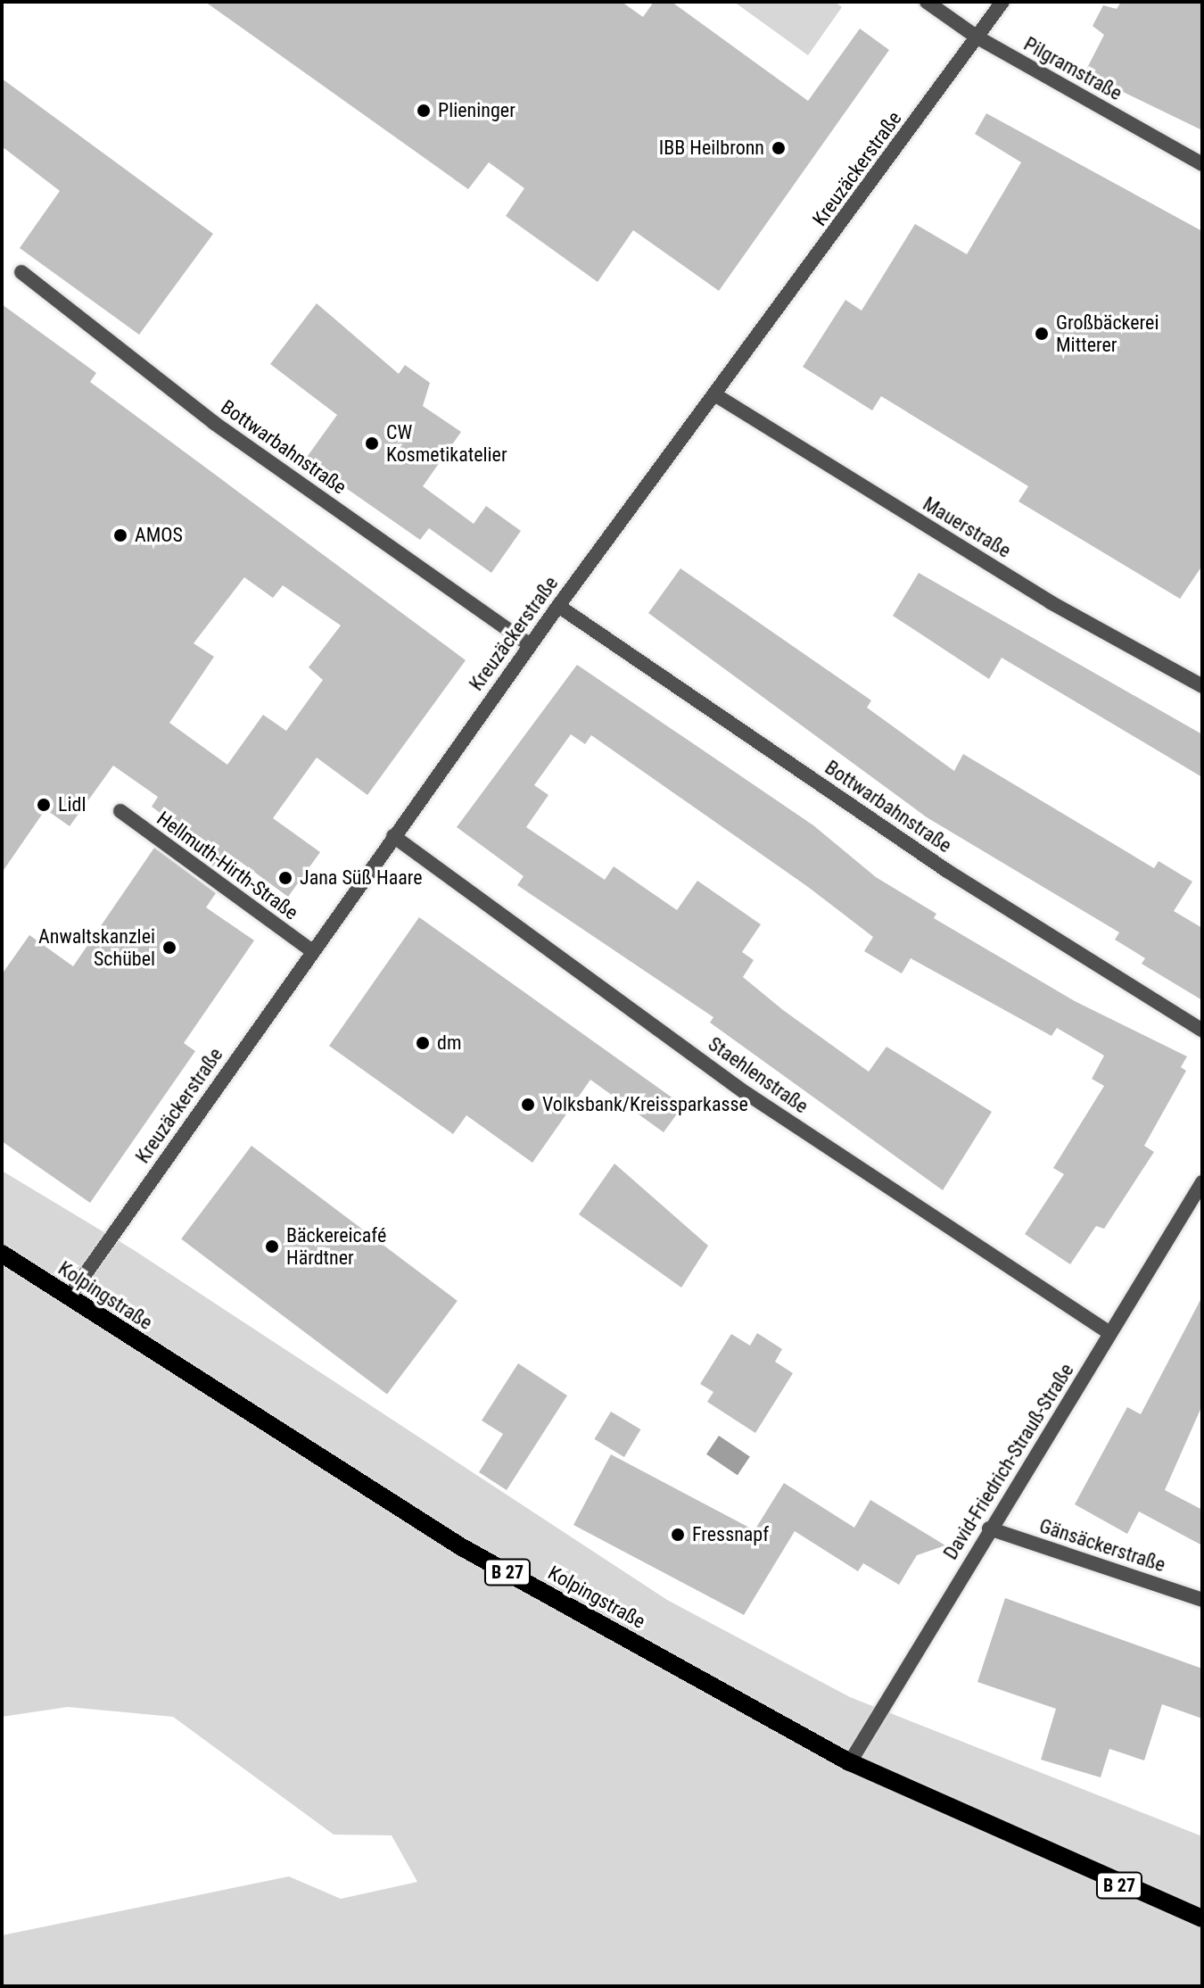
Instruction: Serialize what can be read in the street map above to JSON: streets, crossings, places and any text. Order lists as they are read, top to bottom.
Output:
{
  "streets": {
    "main road": ["Kolpingstraße", "B 27"],
    "street": [
      "Pilgramstraße",
      "Kreuzäckerstraße",
      "Bottwarbahnstraße",
      "Mauerstraße",
      "Hellmuth-Hirth-Straße",
      "Staehlenstraße",
      "David-Friedrich-Strauß-Straße",
      "Gänsäckerstraße"
    ]
  },
  "crossings": [
    ["Pilgramstraße", "Kreuzäckerstraße"],
    ["Kreuzäckerstraße", "Bottwarbahnstraße"],
    ["Kreuzäckerstraße", "Mauerstraße"],
    ["Kreuzäckerstraße", "Hellmuth-Hirth-Straße"],
    ["Kreuzäckerstraße", "Staehlenstraße"],
    ["Kreuzäckerstraße", "Kolpingstraße"],
    ["Staehlenstraße", "David-Friedrich-Strauß-Straße"],
    ["Kolpingstraße", "David-Friedrich-Strauß-Straße"],
    ["David-Friedrich-Strauß-Straße", "Gänsäckerstraße"]
  ],
  "places": [
    "Plieninger",
    "IBB Heilbronn",
    "Großbäckerei Mitterer",
    "CW Kosmetikatelier",
    "AMOS",
    "Lidl",
    "Jana Süß Haare",
    "Anwaltskanzlei Schübel",
    "dm",
    "Volksbank/Kreissparkasse",
    "Bäckereicafé Härdtner",
    "Fressnapf"
  ]
}
